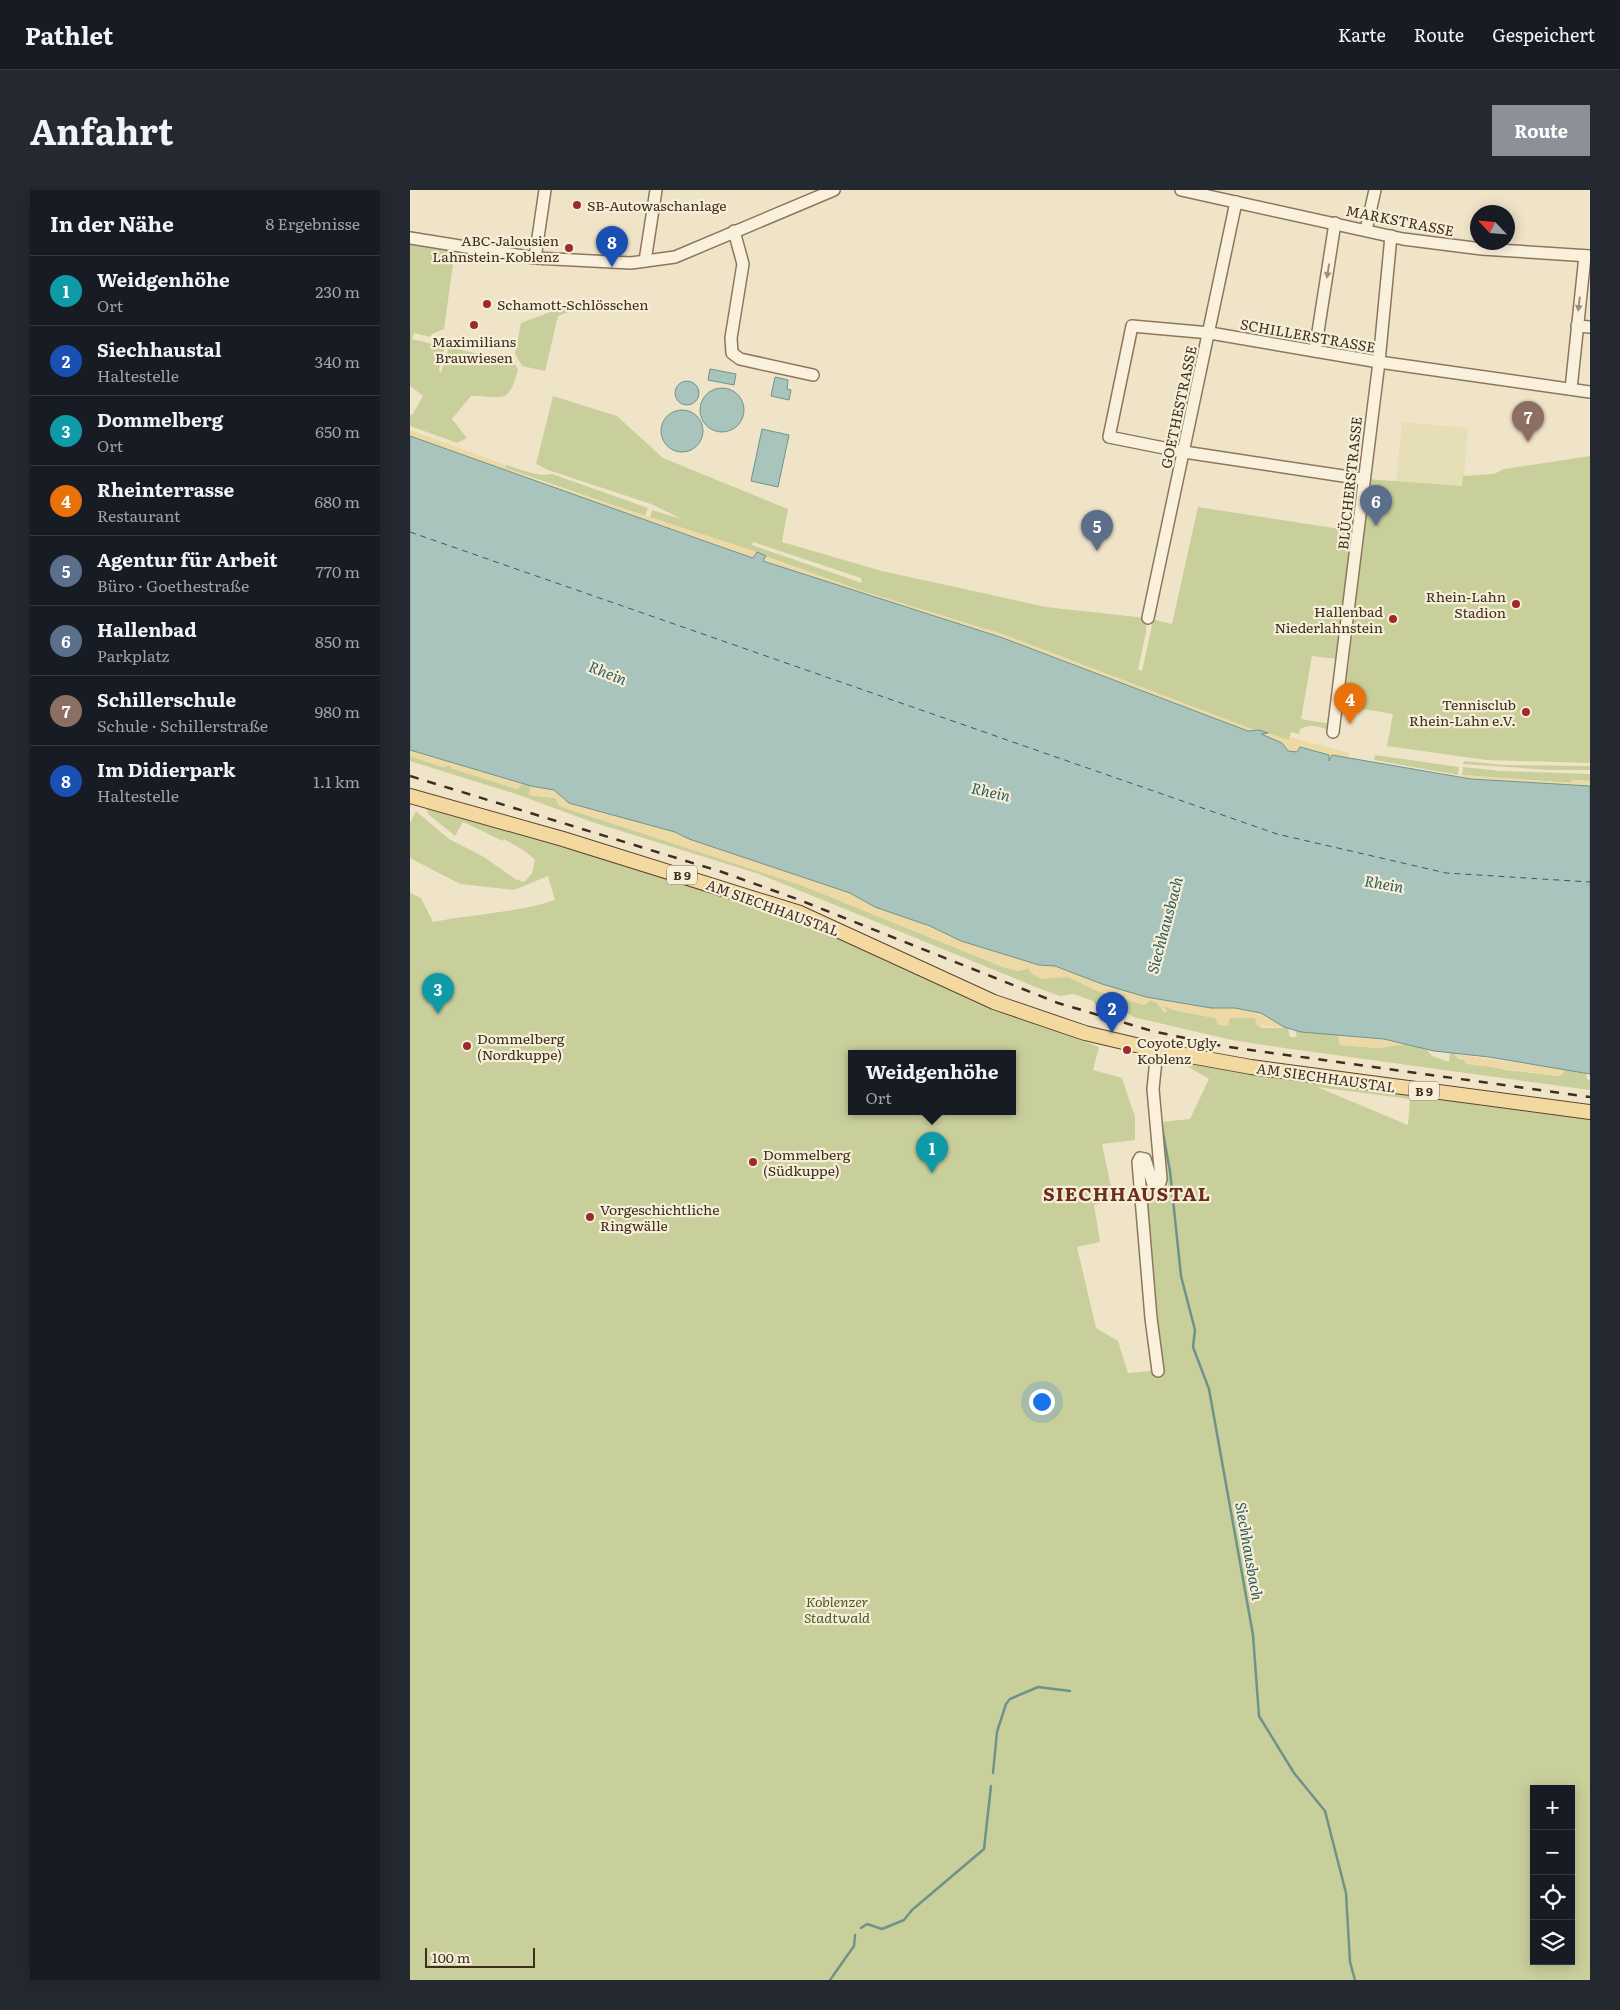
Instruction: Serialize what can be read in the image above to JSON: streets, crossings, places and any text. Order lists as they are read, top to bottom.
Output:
{
  "streets": {
    "main road": ["B 9", "AM SIECHHAUSTAL"],
    "street": [
      "MARKSTRASSE",
      "SCHILLERSTRASSE",
      "GOETHESTRASSE",
      "BLÜCHERSTRASSE"
    ]
  },
  "crossings": [
    ["MARKSTRASSE", "GOETHESTRASSE"],
    ["MARKSTRASSE", "BLÜCHERSTRASSE"],
    ["SCHILLERSTRASSE", "GOETHESTRASSE"],
    ["SCHILLERSTRASSE", "BLÜCHERSTRASSE"]
  ],
  "districts": ["SIECHHAUSTAL"],
  "water": ["Rhein", "Siechhausbach"],
  "parks": ["Koblenzer Stadtwald"],
  "places": [
    "SB-Autowaschanlage",
    "ABC-Jalousien Lahnstein-Koblenz",
    "Schamott-Schlösschen",
    "Maximilians Brauwiesen",
    "Rhein-Lahn Stadion",
    "Hallenbad Niederlahnstein",
    "Tennisclub Rhein-Lahn e.V.",
    "Dommelberg (Nordkuppe)",
    "Coyote Ugly Koblenz",
    "Dommelberg (Südkuppe)",
    "Vorgeschichtliche Ringwälle"
  ],
  "scale_bar": "100 m",
  "north": "top left",
  "page": {
    "header": "Pathlet",
    "nav": ["Karte", "Route", "Gespeichert"],
    "title": "Anfahrt",
    "buttons": "Route",
    "heading": ["In der Nähe", "8 Ergebnisse"],
    "pins": [
      "8",
      "7",
      "6",
      "5",
      "4",
      "3",
      "2",
      "1"
    ],
    "list": [
      {
        "mark": "1",
        "name": "Weidgenhöhe",
        "note": "Ort",
        "value": "230 m"
      },
      {
        "mark": "2",
        "name": "Siechhaustal",
        "note": "Haltestelle",
        "value": "340 m"
      },
      {
        "mark": "3",
        "name": "Dommelberg",
        "note": "Ort",
        "value": "650 m"
      },
      {
        "mark": "4",
        "name": "Rheinterrasse",
        "note": "Restaurant",
        "value": "680 m"
      },
      {
        "mark": "5",
        "name": "Agentur für Arbeit",
        "note": "Büro · Goethestraße",
        "value": "770 m"
      },
      {
        "mark": "6",
        "name": "Hallenbad",
        "note": "Parkplatz",
        "value": "850 m"
      },
      {
        "mark": "7",
        "name": "Schillerschule",
        "note": "Schule · Schillerstraße",
        "value": "980 m"
      },
      {
        "mark": "8",
        "name": "Im Didierpark",
        "note": "Haltestelle",
        "value": "1.1 km"
      }
    ],
    "popup": ["Weidgenhöhe", "Ort"],
    "map_buttons": ["+", "−"],
    "scale": "100 m"
  }
}
